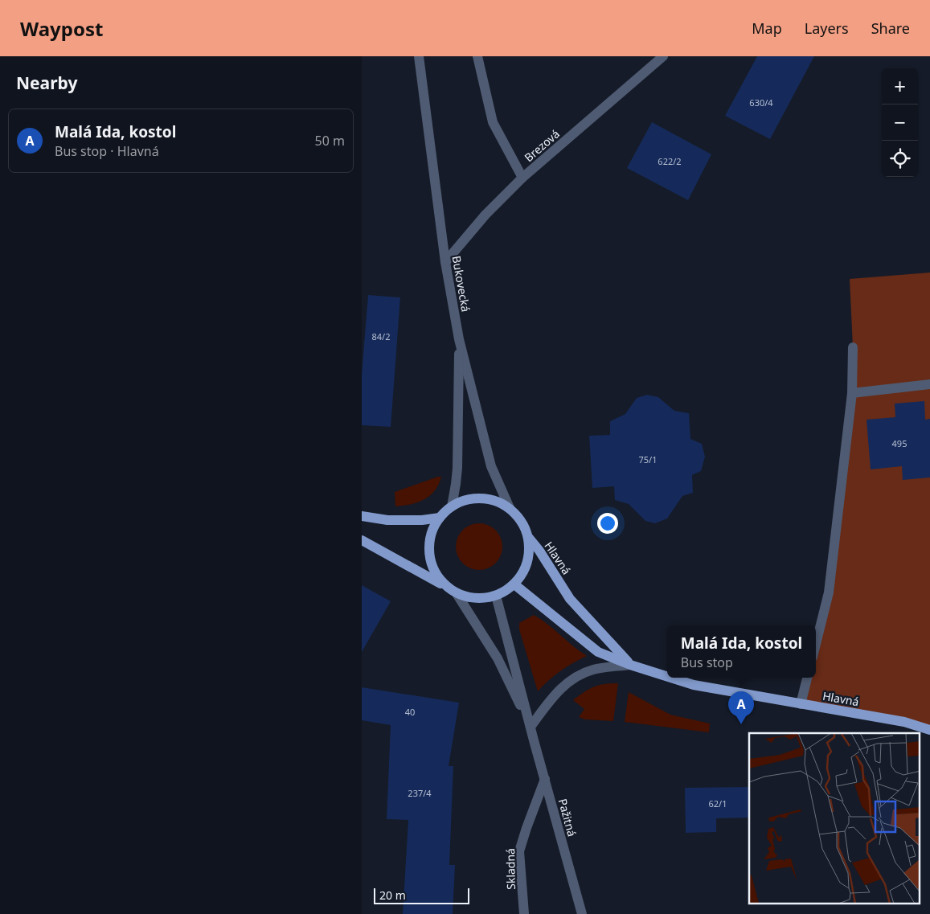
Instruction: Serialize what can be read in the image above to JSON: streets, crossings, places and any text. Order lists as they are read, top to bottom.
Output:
{
  "streets": {
    "main road": ["Hlavná"],
    "street": [
      "Brezová",
      "Bukovecká",
      "Pažitná",
      "Skladná"
    ]
  },
  "crossings": [
    ["Brezová", "Bukovecká"],
    ["Bukovecká", "Hlavná"],
    ["Bukovecká", "Pažitná"],
    ["Hlavná", "Pažitná"],
    ["Pažitná", "Skladná"]
  ],
  "house_numbers": [
    "630/4",
    "622/2",
    "84/2",
    "495",
    "75/1",
    "40",
    "237/4",
    "62/1"
  ],
  "scale_bar": "20 m",
  "page": {
    "header": "Waypost",
    "nav": ["Map", "Layers", "Share"],
    "heading": "Nearby",
    "map_buttons": ["+", "−"],
    "list": [
      {
        "mark": "A",
        "name": "Malá Ida, kostol",
        "note": "Bus stop · Hlavná",
        "value": "50 m"
      }
    ],
    "popup": ["Malá Ida, kostol", "Bus stop"],
    "pins": "A",
    "scale": "20 m"
  }
}
